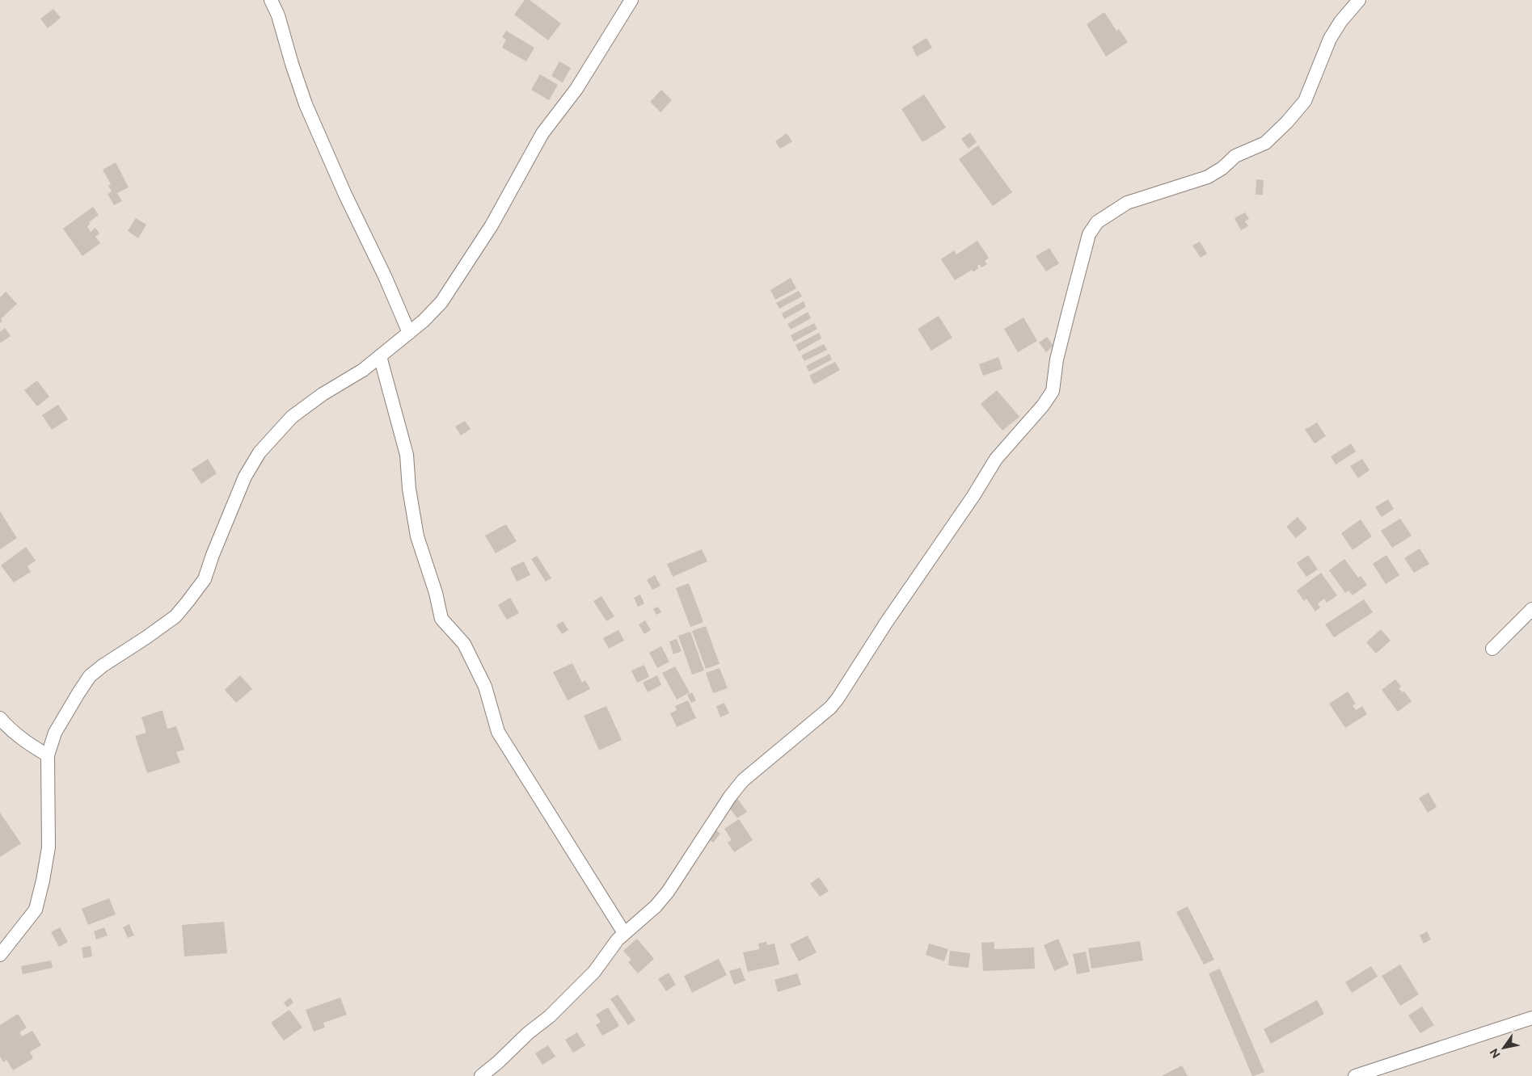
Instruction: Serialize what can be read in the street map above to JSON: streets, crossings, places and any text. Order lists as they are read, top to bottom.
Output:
{
  "north": "bottom left"
}
